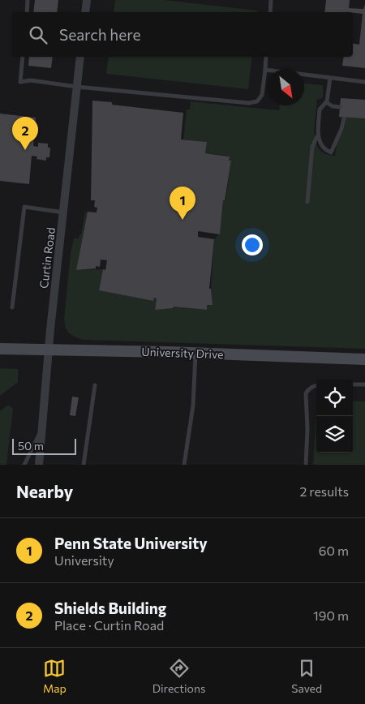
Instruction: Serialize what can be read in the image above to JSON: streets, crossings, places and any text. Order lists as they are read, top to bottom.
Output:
{
  "streets": {
    "main road": ["University Drive"],
    "street": ["Curtin Road"]
  },
  "crossings": [
    ["Curtin Road", "University Drive"]
  ],
  "scale_bar": "50 m",
  "north": "bottom right",
  "page": {
    "search": "Search here",
    "pins": ["2", "1"],
    "scale": "50 m",
    "heading": ["Nearby", "2 results"],
    "list": [
      {
        "mark": "1",
        "name": "Penn State University",
        "note": "University",
        "value": "60 m"
      },
      {
        "mark": "2",
        "name": "Shields Building",
        "note": "Place · Curtin Road",
        "value": "190 m"
      }
    ],
    "nav": ["Map", "Directions", "Saved"]
  }
}
